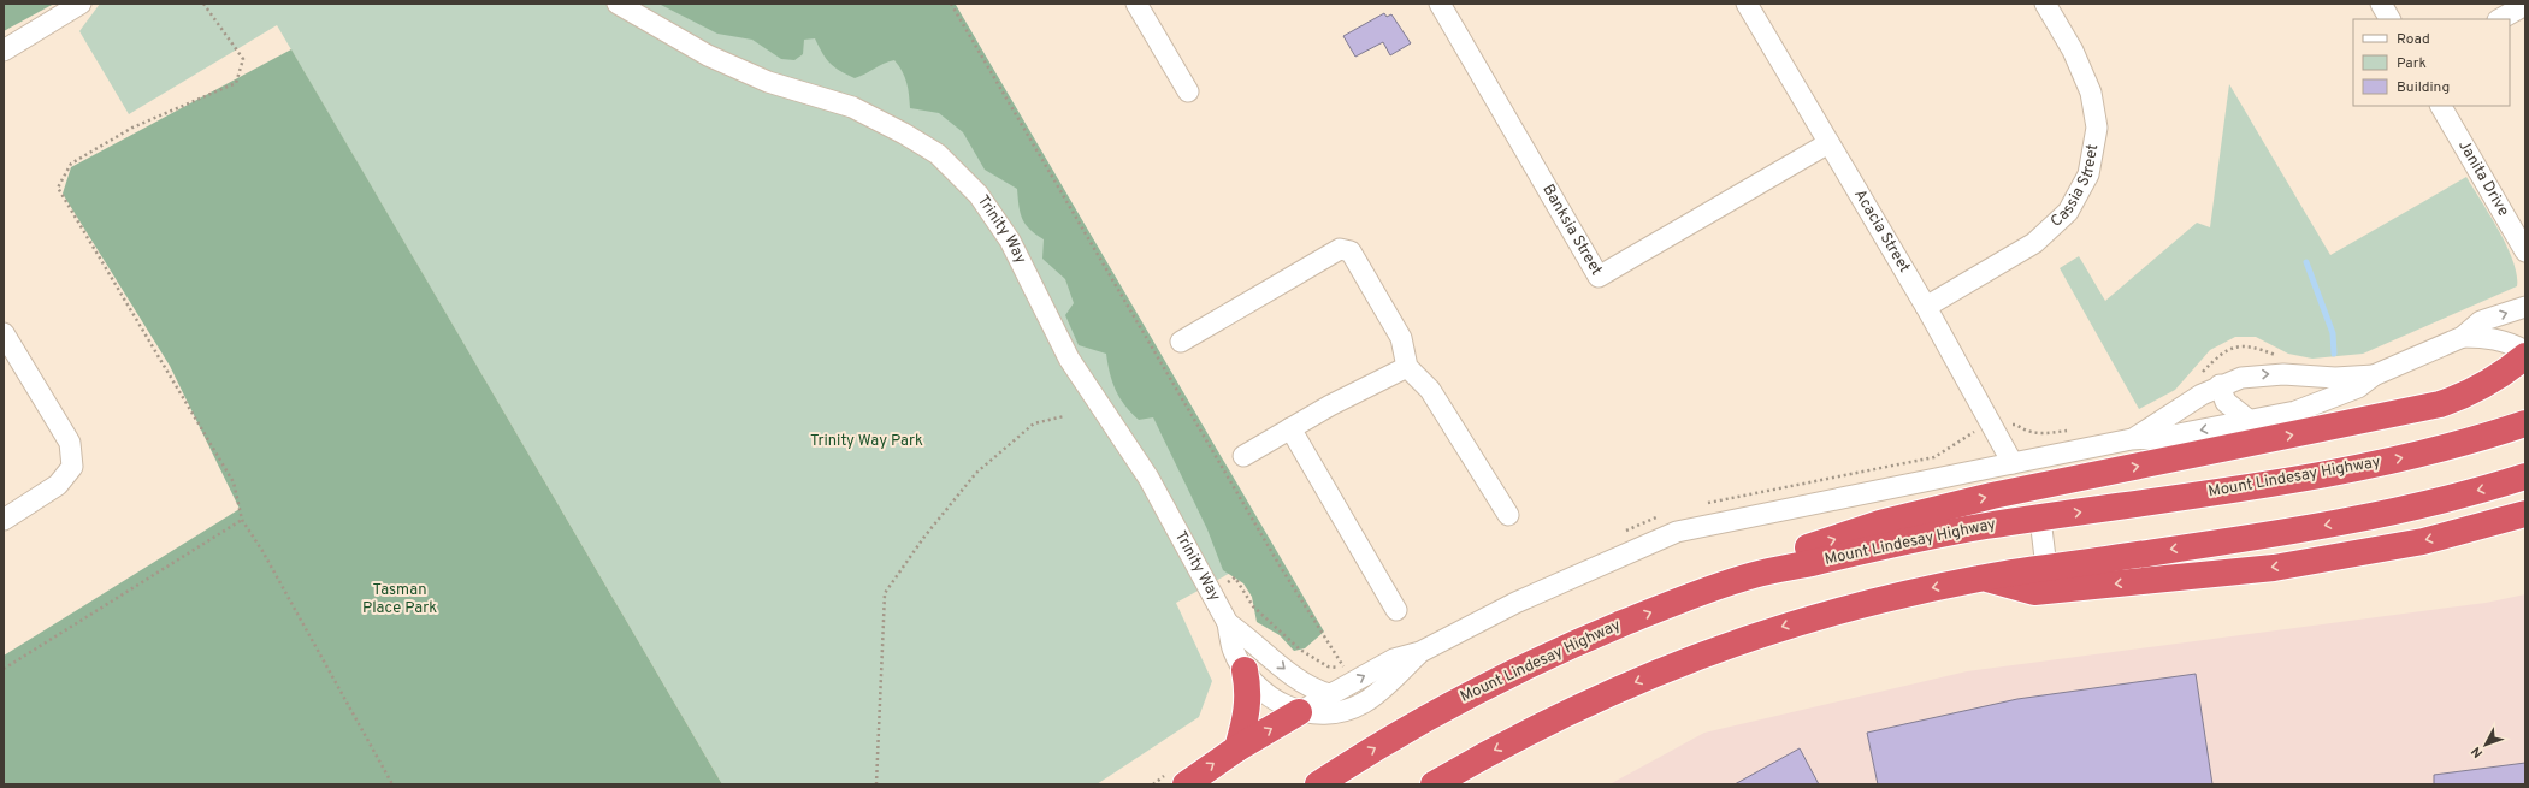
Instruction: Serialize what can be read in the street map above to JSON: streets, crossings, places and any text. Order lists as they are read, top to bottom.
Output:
{
  "streets": {
    "highway": ["Mount Lindesay Highway"],
    "street": [
      "Janita Drive",
      "Cassia Street",
      "Banksia Street",
      "Trinity Way",
      "Acacia Street"
    ]
  },
  "crossings": [
    ["Cassia Street", "Acacia Street"],
    ["Banksia Street", "Acacia Street"]
  ],
  "parks": ["Trinity Way Park", "Tasman Place Park"],
  "legend": ["Road", "Park", "Building"],
  "north": "bottom left"
}
